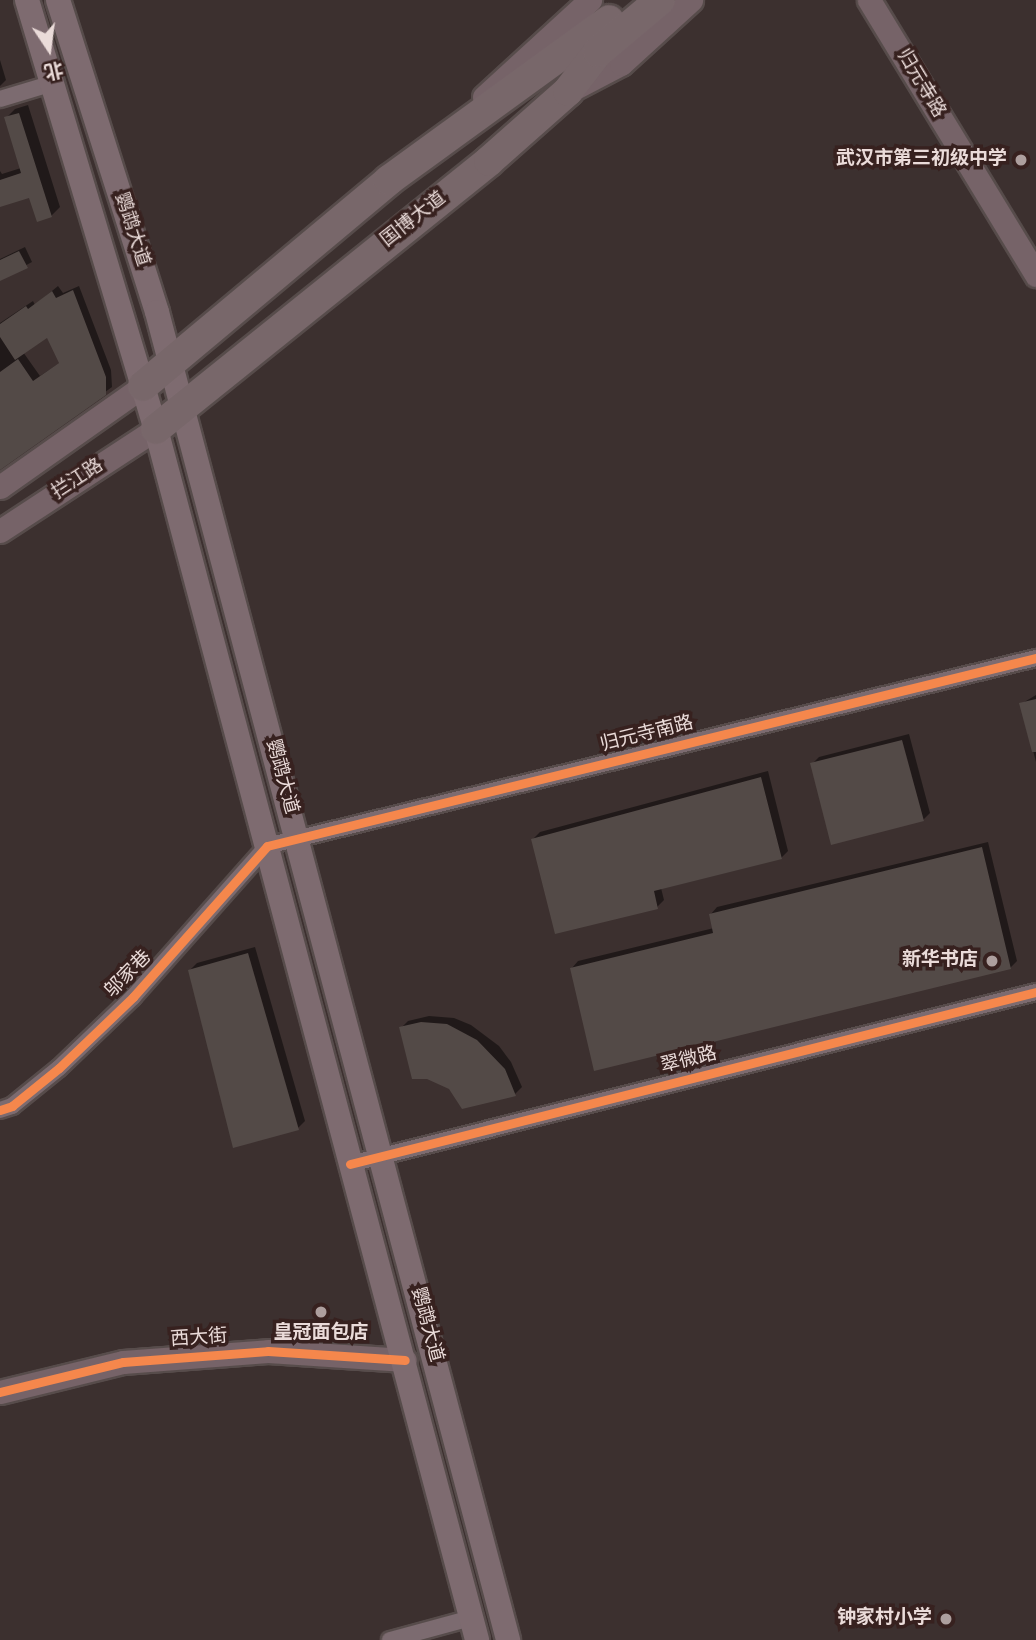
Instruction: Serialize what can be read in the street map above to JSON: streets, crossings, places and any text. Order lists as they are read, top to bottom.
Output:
{
  "streets": {
    "highway": ["国博大道"],
    "main road": ["鹦鹉大道"],
    "street": [
      "归元寺路",
      "拦江路",
      "归元寺南路",
      "邬家巷",
      "翠微路",
      "西大街"
    ]
  },
  "crossings": [
    ["国博大道", "鹦鹉大道"],
    ["国博大道", "拦江路"],
    ["鹦鹉大道", "拦江路"],
    ["鹦鹉大道", "归元寺南路"],
    ["鹦鹉大道", "邬家巷"],
    ["鹦鹉大道", "翠微路"],
    ["鹦鹉大道", "西大街"],
    ["归元寺南路", "邬家巷"]
  ],
  "places": [
    "武汉市第三初级中学",
    "新华书店",
    "皇冠面包店",
    "钟家村小学"
  ],
  "north": "bottom"
}
